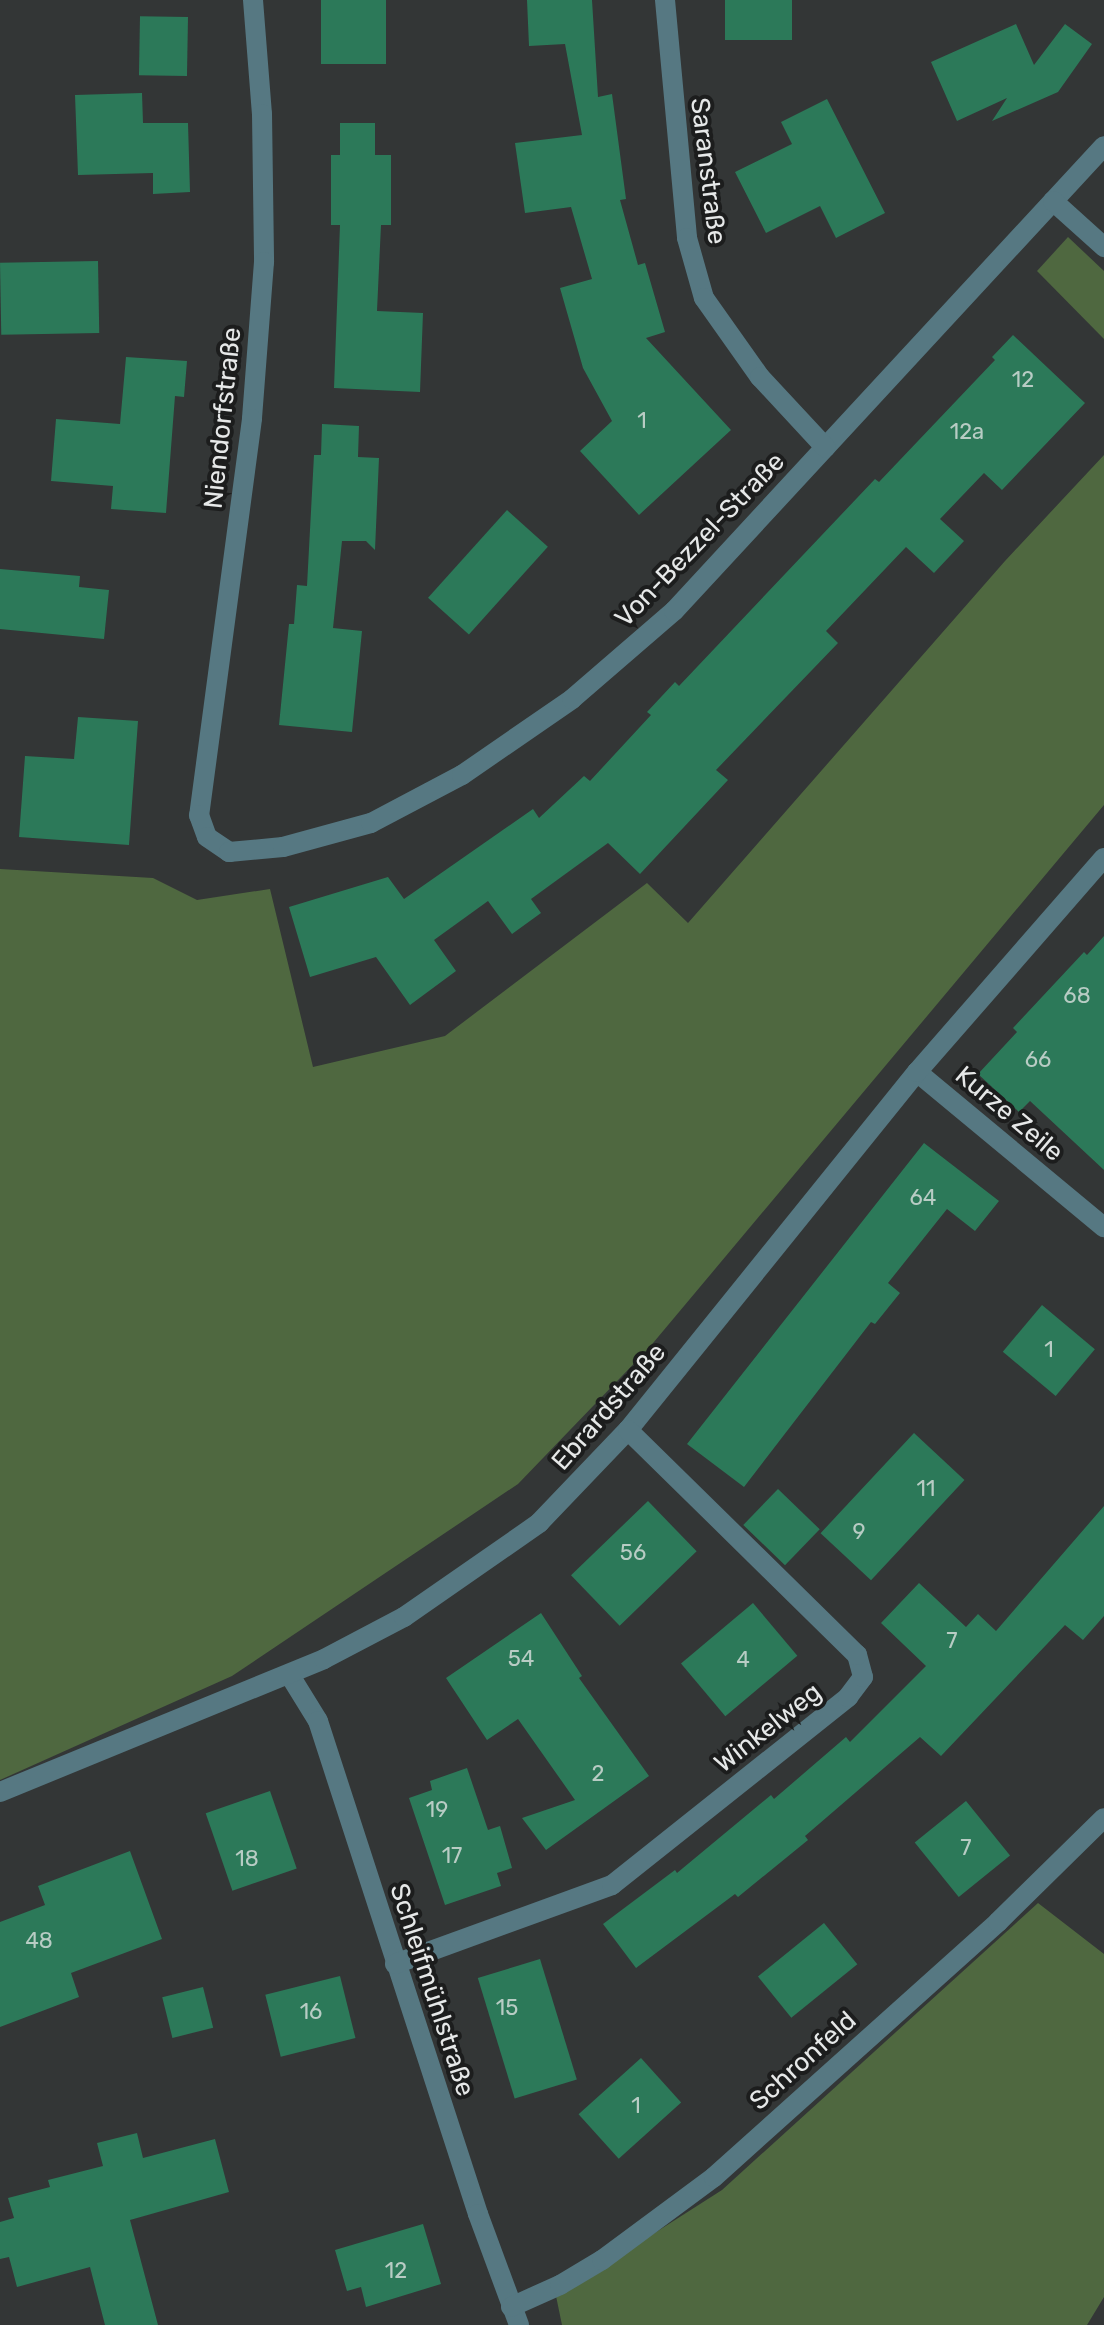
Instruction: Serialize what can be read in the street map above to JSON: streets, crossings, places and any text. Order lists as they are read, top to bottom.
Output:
{
  "streets": {
    "street": [
      "Saranstraße",
      "Niendorfstraße",
      "Von-Bezzel-Straße",
      "Kurze Zeile",
      "Ebrardstraße",
      "Winkelweg",
      "Schleifmühlstraße",
      "Schronfeld"
    ]
  },
  "crossings": [
    ["Saranstraße", "Von-Bezzel-Straße"],
    ["Niendorfstraße", "Von-Bezzel-Straße"],
    ["Kurze Zeile", "Ebrardstraße"],
    ["Ebrardstraße", "Winkelweg"],
    ["Ebrardstraße", "Schleifmühlstraße"],
    ["Winkelweg", "Schleifmühlstraße"],
    ["Schleifmühlstraße", "Schronfeld"]
  ],
  "house_numbers": [
    "12",
    "1",
    "12a",
    "68",
    "66",
    "64",
    "1",
    "11",
    "9",
    "56",
    "7",
    "54",
    "4",
    "2",
    "19",
    "7",
    "17",
    "18",
    "48",
    "15",
    "16",
    "1",
    "12"
  ]
}
